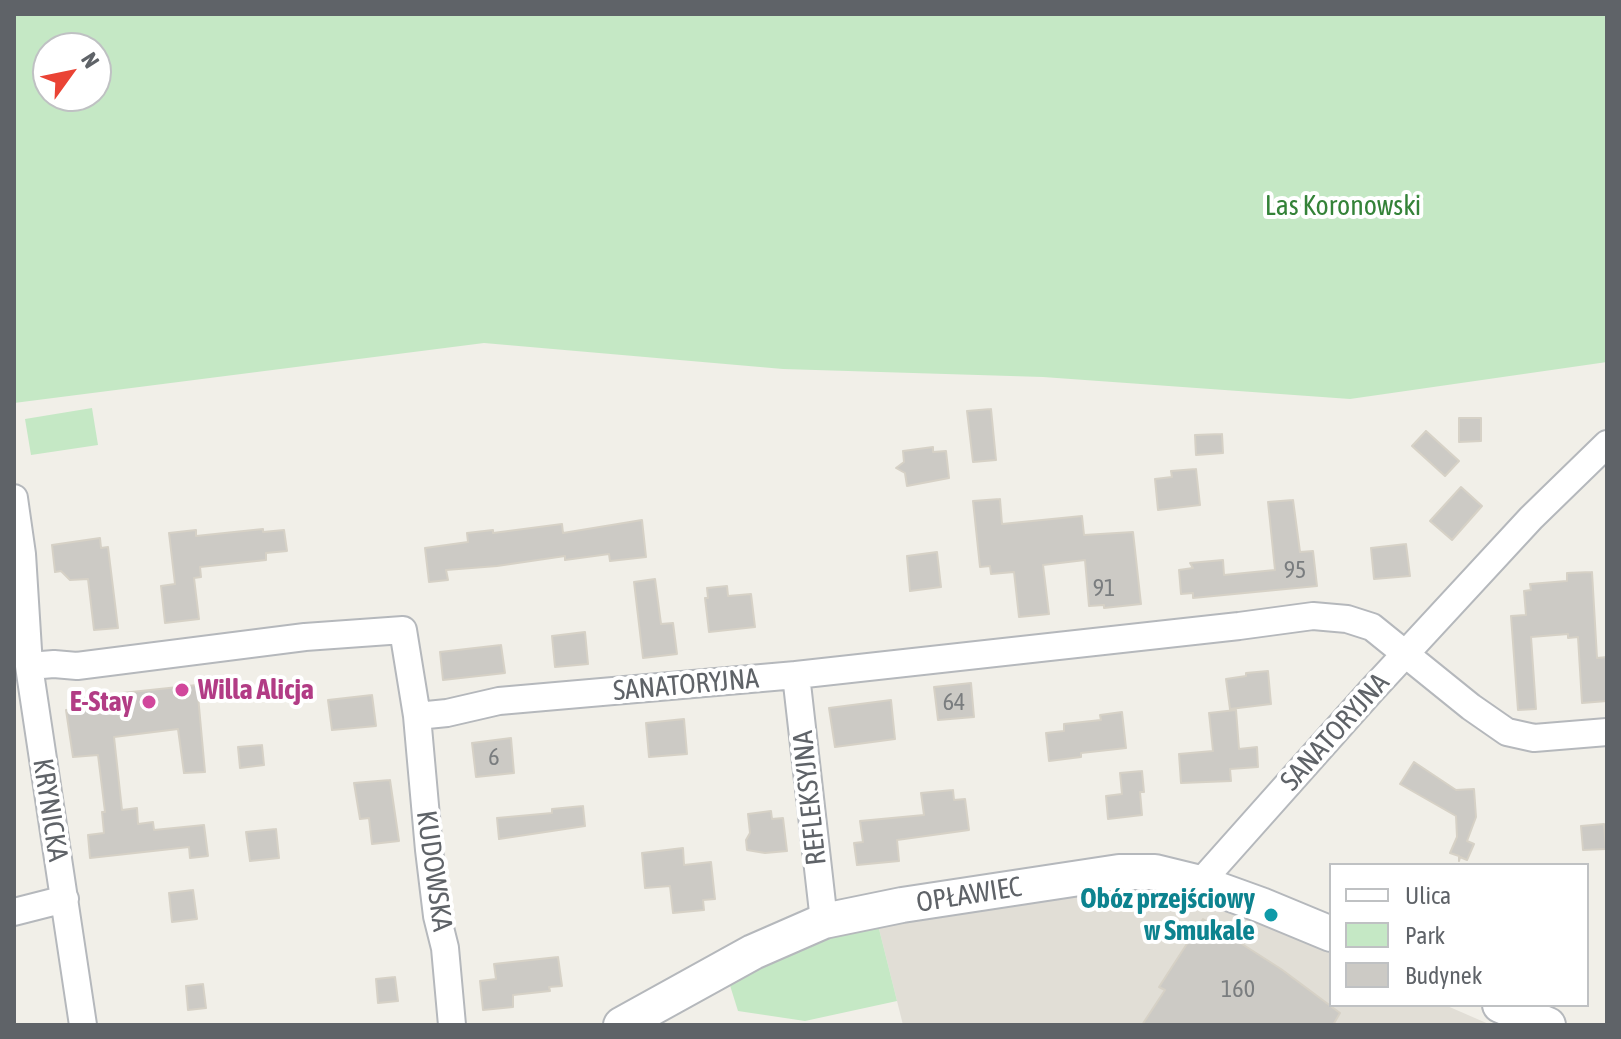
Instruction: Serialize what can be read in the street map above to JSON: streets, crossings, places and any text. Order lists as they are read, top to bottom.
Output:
{
  "streets": {
    "street": [
      "SANATORYJNA",
      "REFLEKSYJNA",
      "KRYNICKA",
      "KUDOWSKA",
      "OPŁAWIEC"
    ]
  },
  "crossings": [
    ["SANATORYJNA", "REFLEKSYJNA"],
    ["SANATORYJNA", "KUDOWSKA"],
    ["SANATORYJNA", "OPŁAWIEC"],
    ["REFLEKSYJNA", "OPŁAWIEC"]
  ],
  "parks": ["Las Koronowski"],
  "places": ["Willa Alicja", "E-Stay", "Obóz przejściowy w Smukale"],
  "house_numbers": [
    "95",
    "91",
    "64",
    "6",
    "160"
  ],
  "legend": ["Ulica", "Park", "Budynek"],
  "north": "top right"
}
